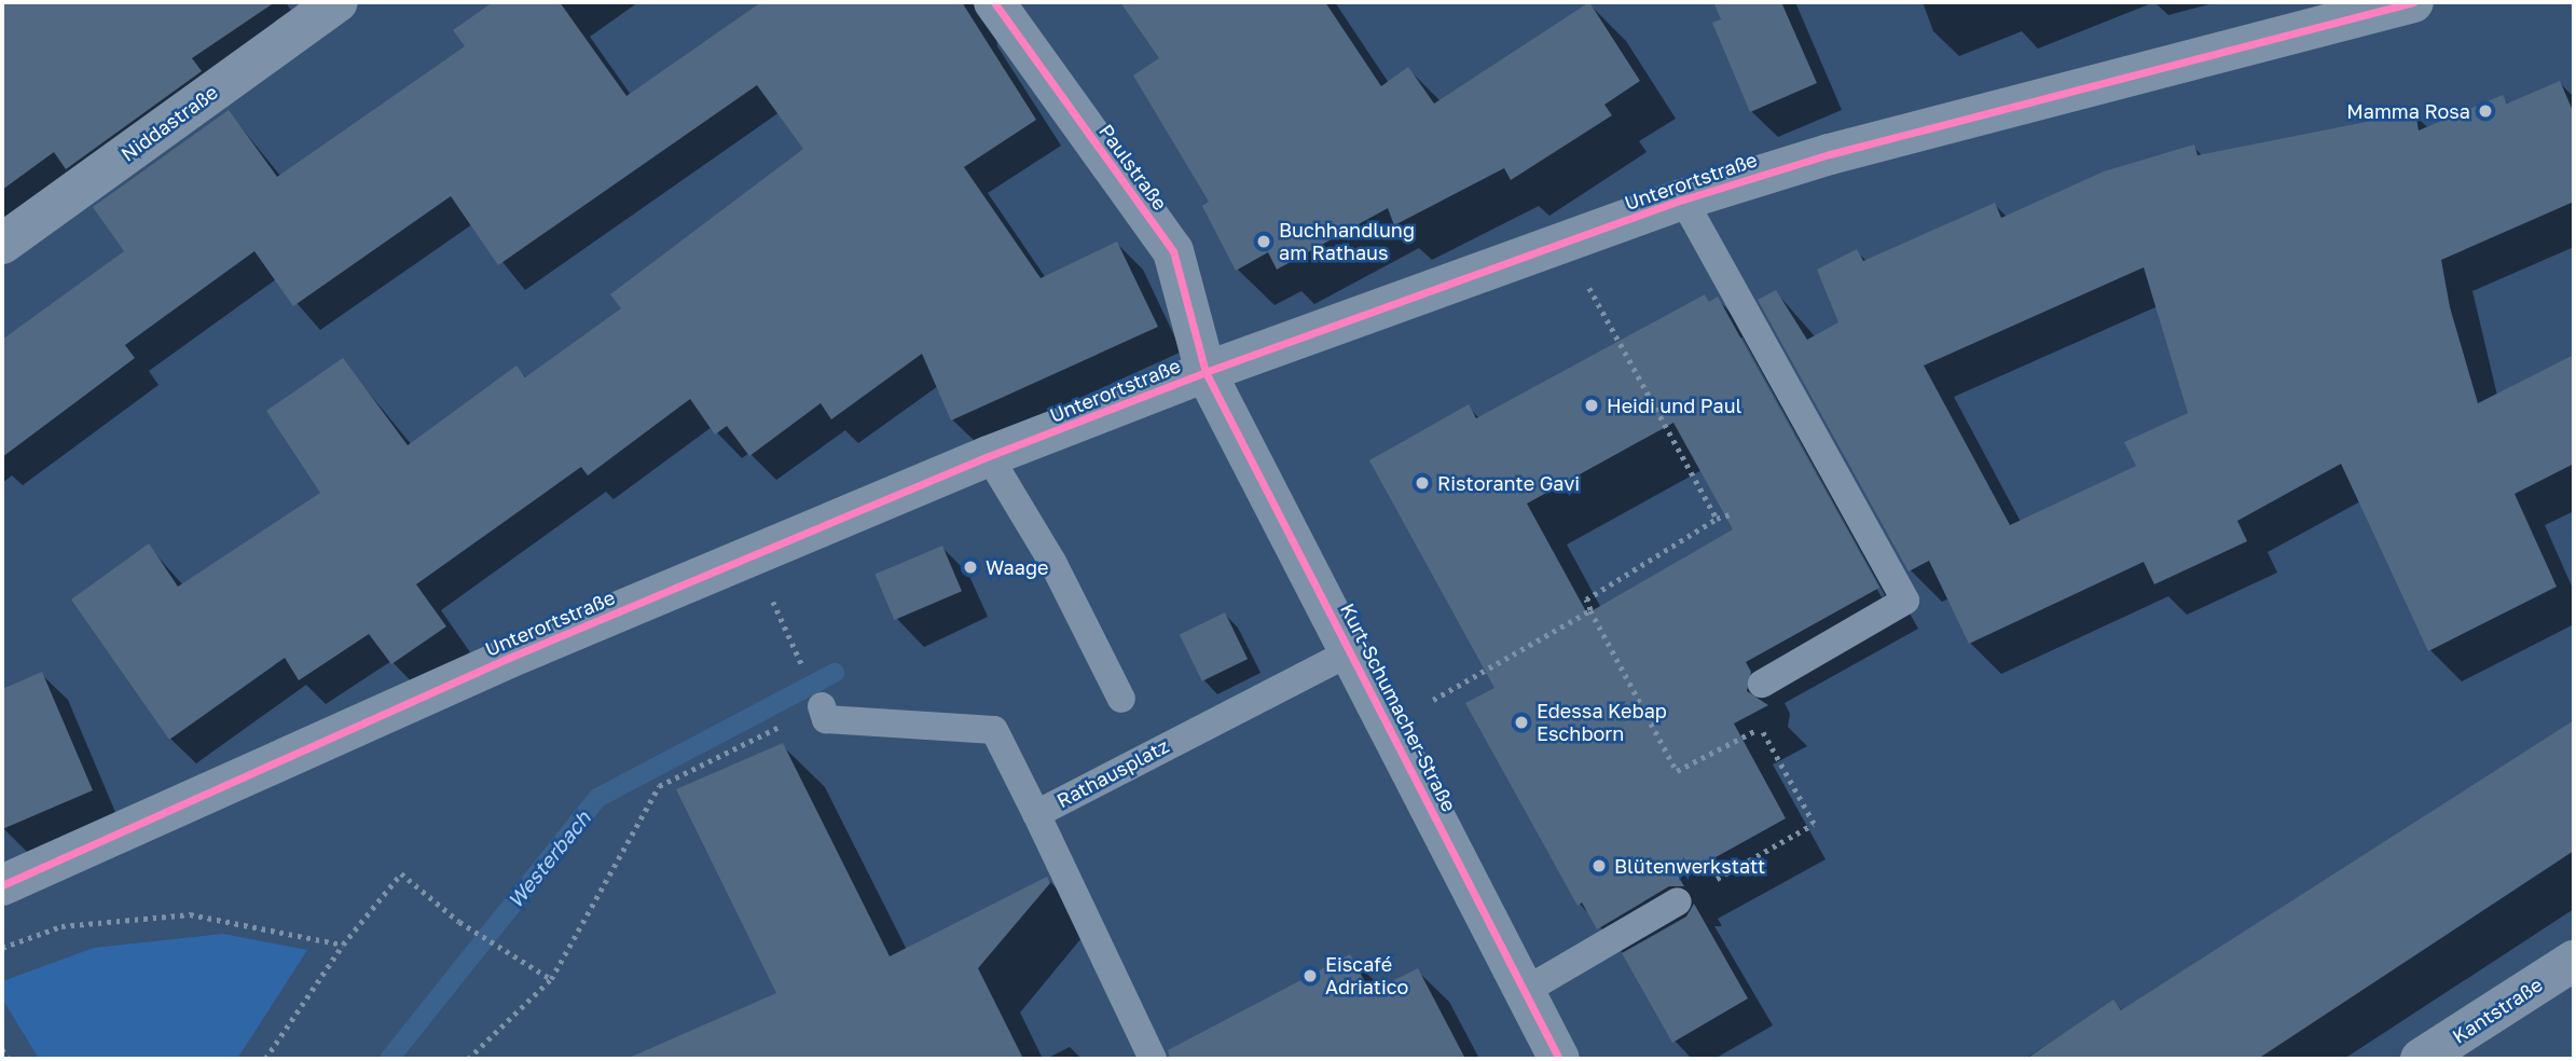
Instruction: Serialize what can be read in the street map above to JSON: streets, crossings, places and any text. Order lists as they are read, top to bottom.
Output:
{
  "streets": {
    "street": [
      "Niddastraße",
      "Paulstraße",
      "Unterortstraße",
      "Kurt-Schumacher-Straße",
      "Kantstraße"
    ],
    "lane": ["Rathausplatz"]
  },
  "crossings": [
    ["Paulstraße", "Unterortstraße"],
    ["Paulstraße", "Kurt-Schumacher-Straße"],
    ["Unterortstraße", "Kurt-Schumacher-Straße"],
    ["Kurt-Schumacher-Straße", "Rathausplatz"]
  ],
  "water": ["Westerbach"],
  "places": [
    "Mamma Rosa",
    "Buchhandlung am Rathaus",
    "Heidi und Paul",
    "Ristorante Gavi",
    "Waage",
    "Edessa Kebap Eschborn",
    "Blütenwerkstatt",
    "Eiscafé Adriatico"
  ]
}
